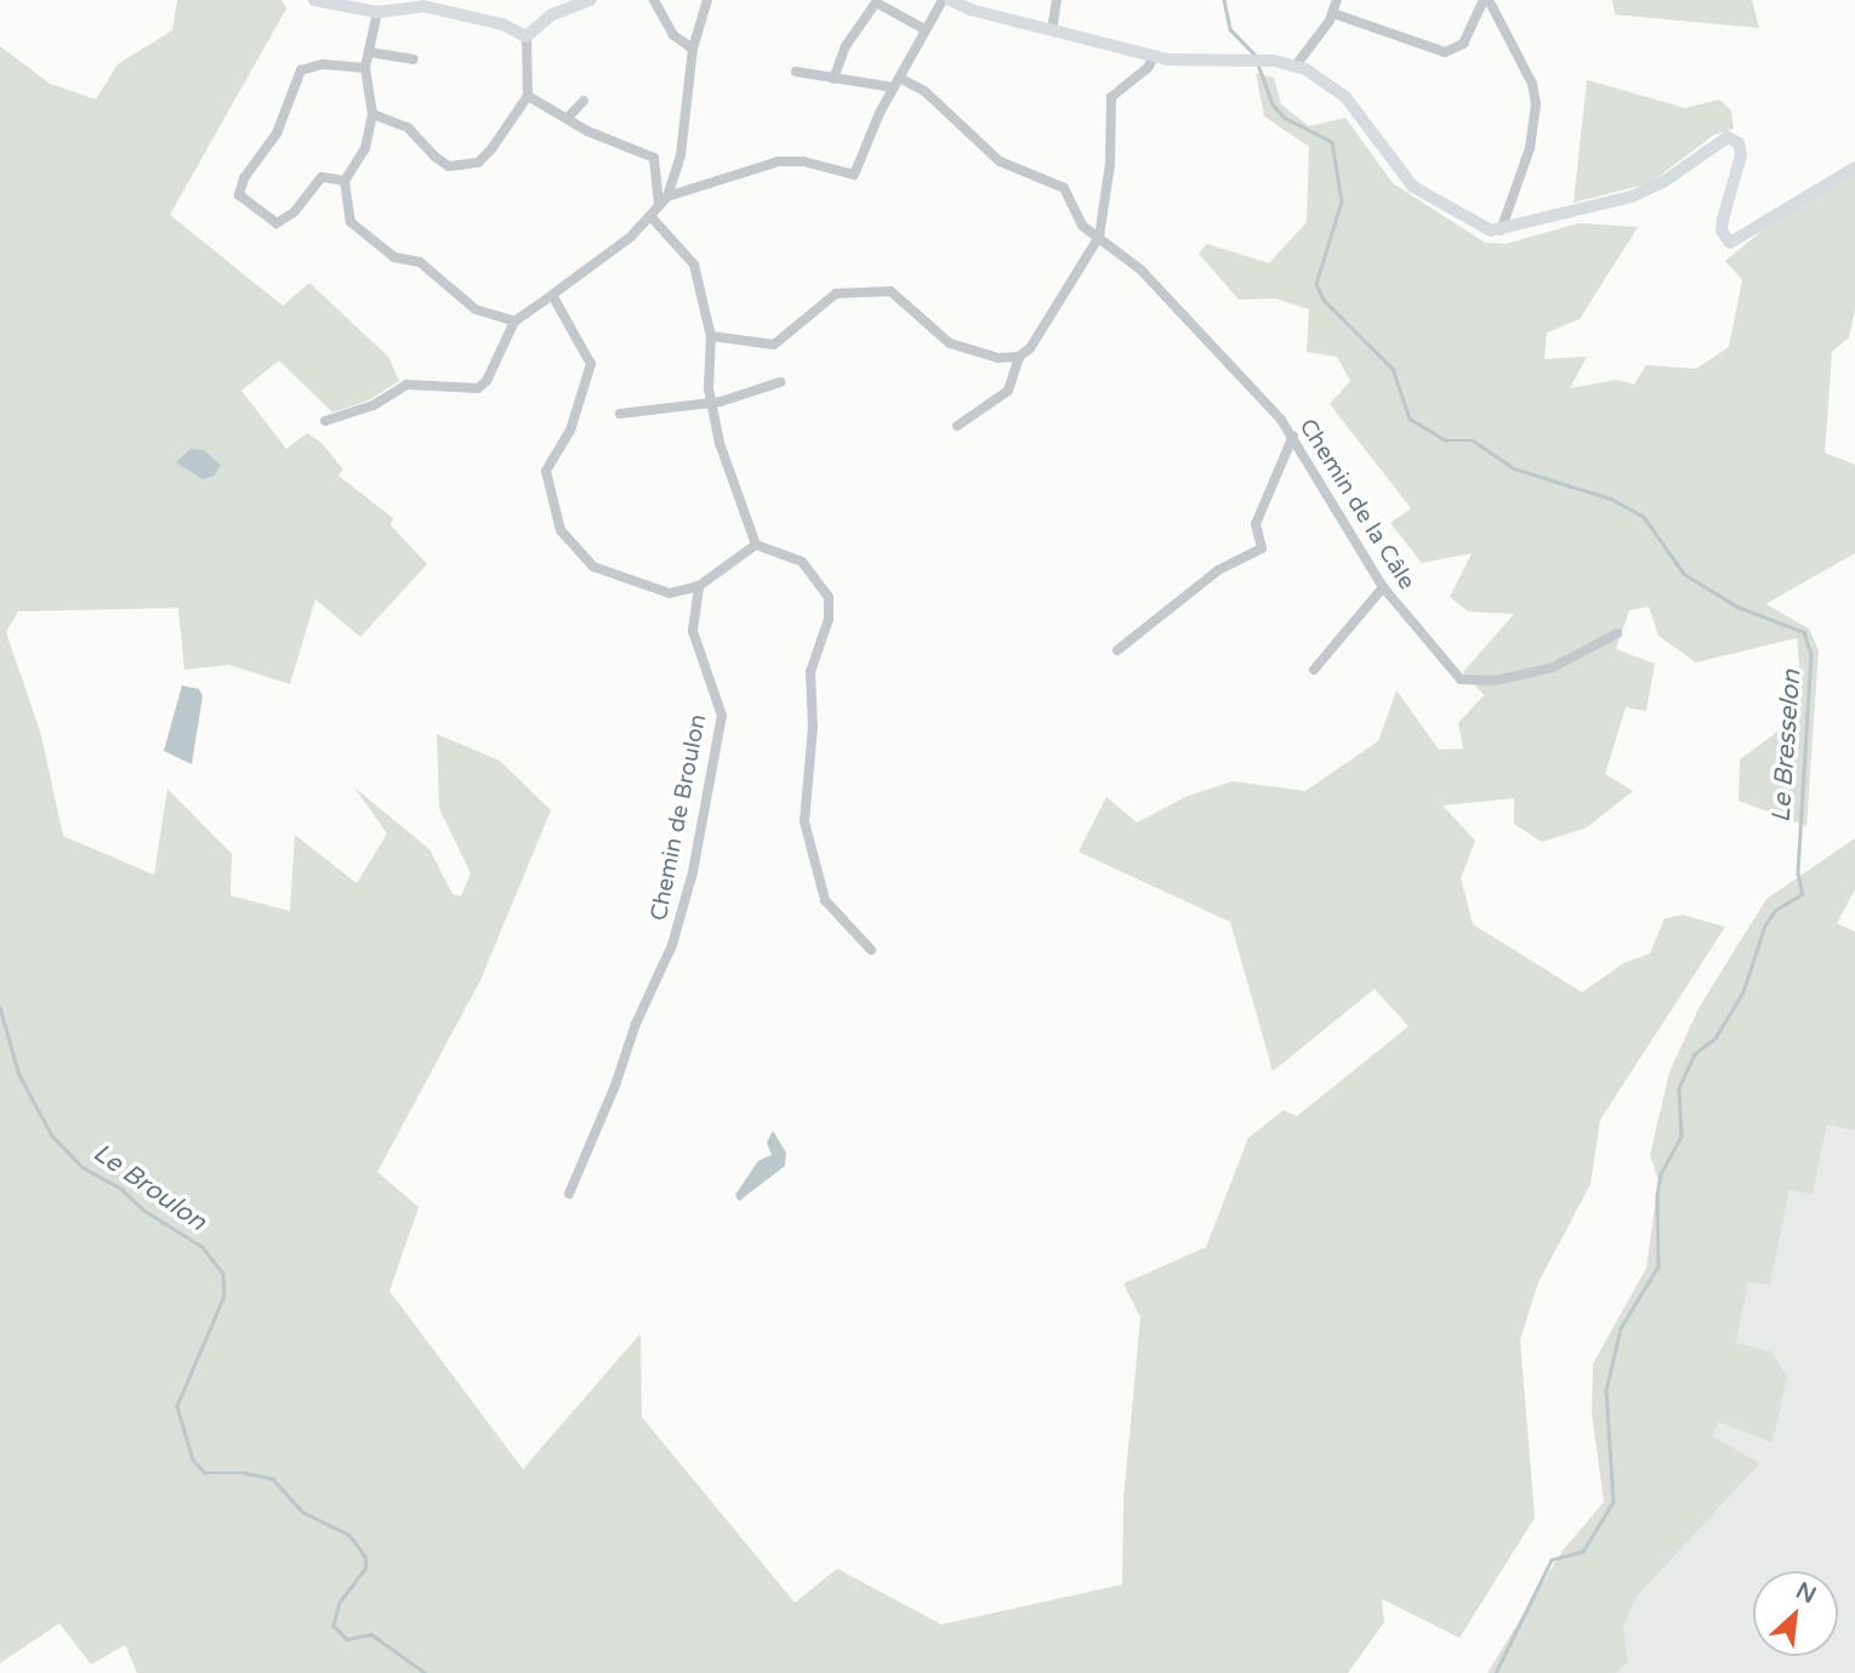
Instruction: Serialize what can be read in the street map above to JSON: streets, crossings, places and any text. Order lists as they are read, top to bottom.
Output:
{
  "streets": {
    "street": ["Chemin de la Câle", "Chemin de Broulon"]
  },
  "water": ["Le Bresselon", "Le Broulon"],
  "north": "top right"
}
